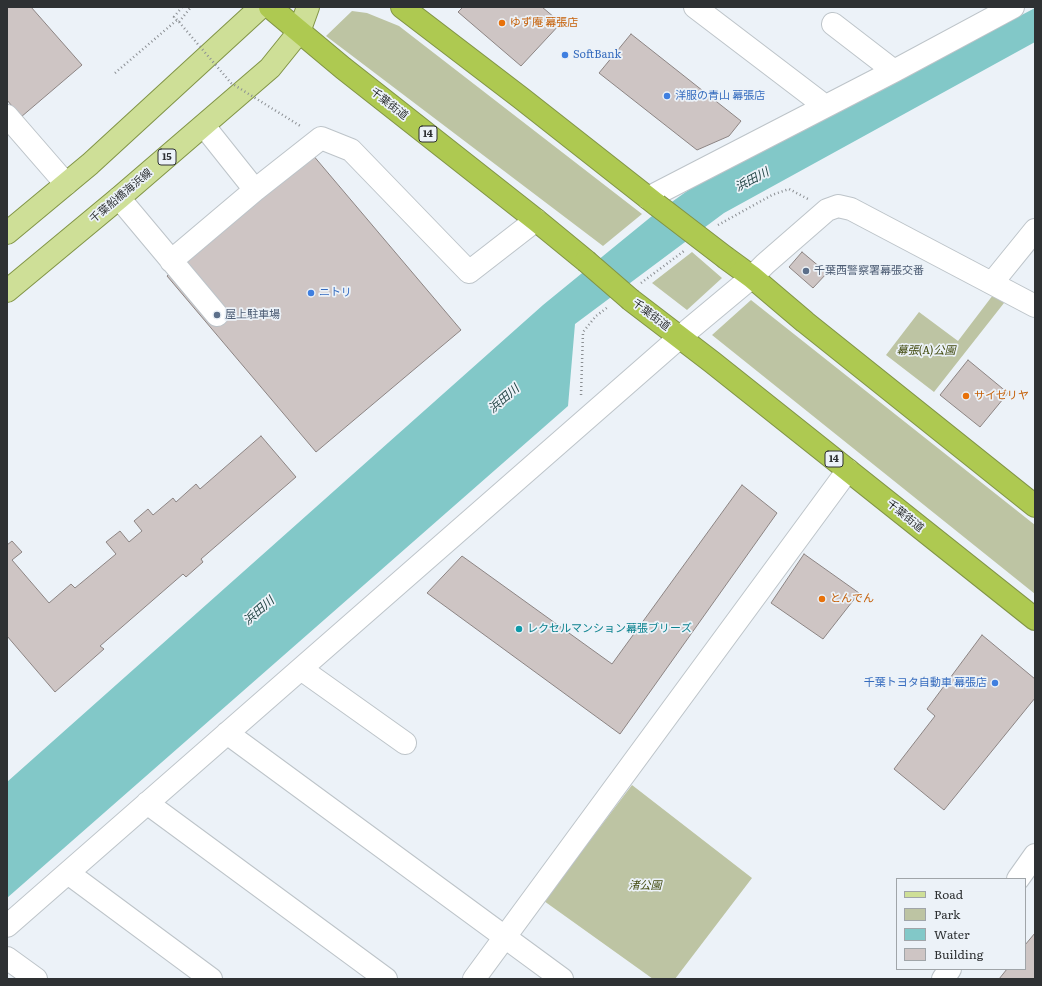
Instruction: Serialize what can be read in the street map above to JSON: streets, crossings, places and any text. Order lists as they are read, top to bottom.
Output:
{
  "streets": {
    "highway": ["千葉街道", "14"],
    "main road": ["15", "千葉船橋海浜線"]
  },
  "crossings": [
    ["千葉街道", "千葉船橋海浜線"]
  ],
  "water": ["浜田川"],
  "parks": ["幕張(A)公園", "渚公園"],
  "places": [
    "ゆず庵 幕張店",
    "SoftBank",
    "洋服の青山 幕張店",
    "千葉西警察署幕張交番",
    "ニトリ",
    "屋上駐車場",
    "サイゼリヤ",
    "とんでん",
    "レクセルマンション幕張ブリーズ",
    "千葉トヨタ自動車 幕張店"
  ],
  "legend": [
    "Road",
    "Park",
    "Water",
    "Building"
  ]
}
